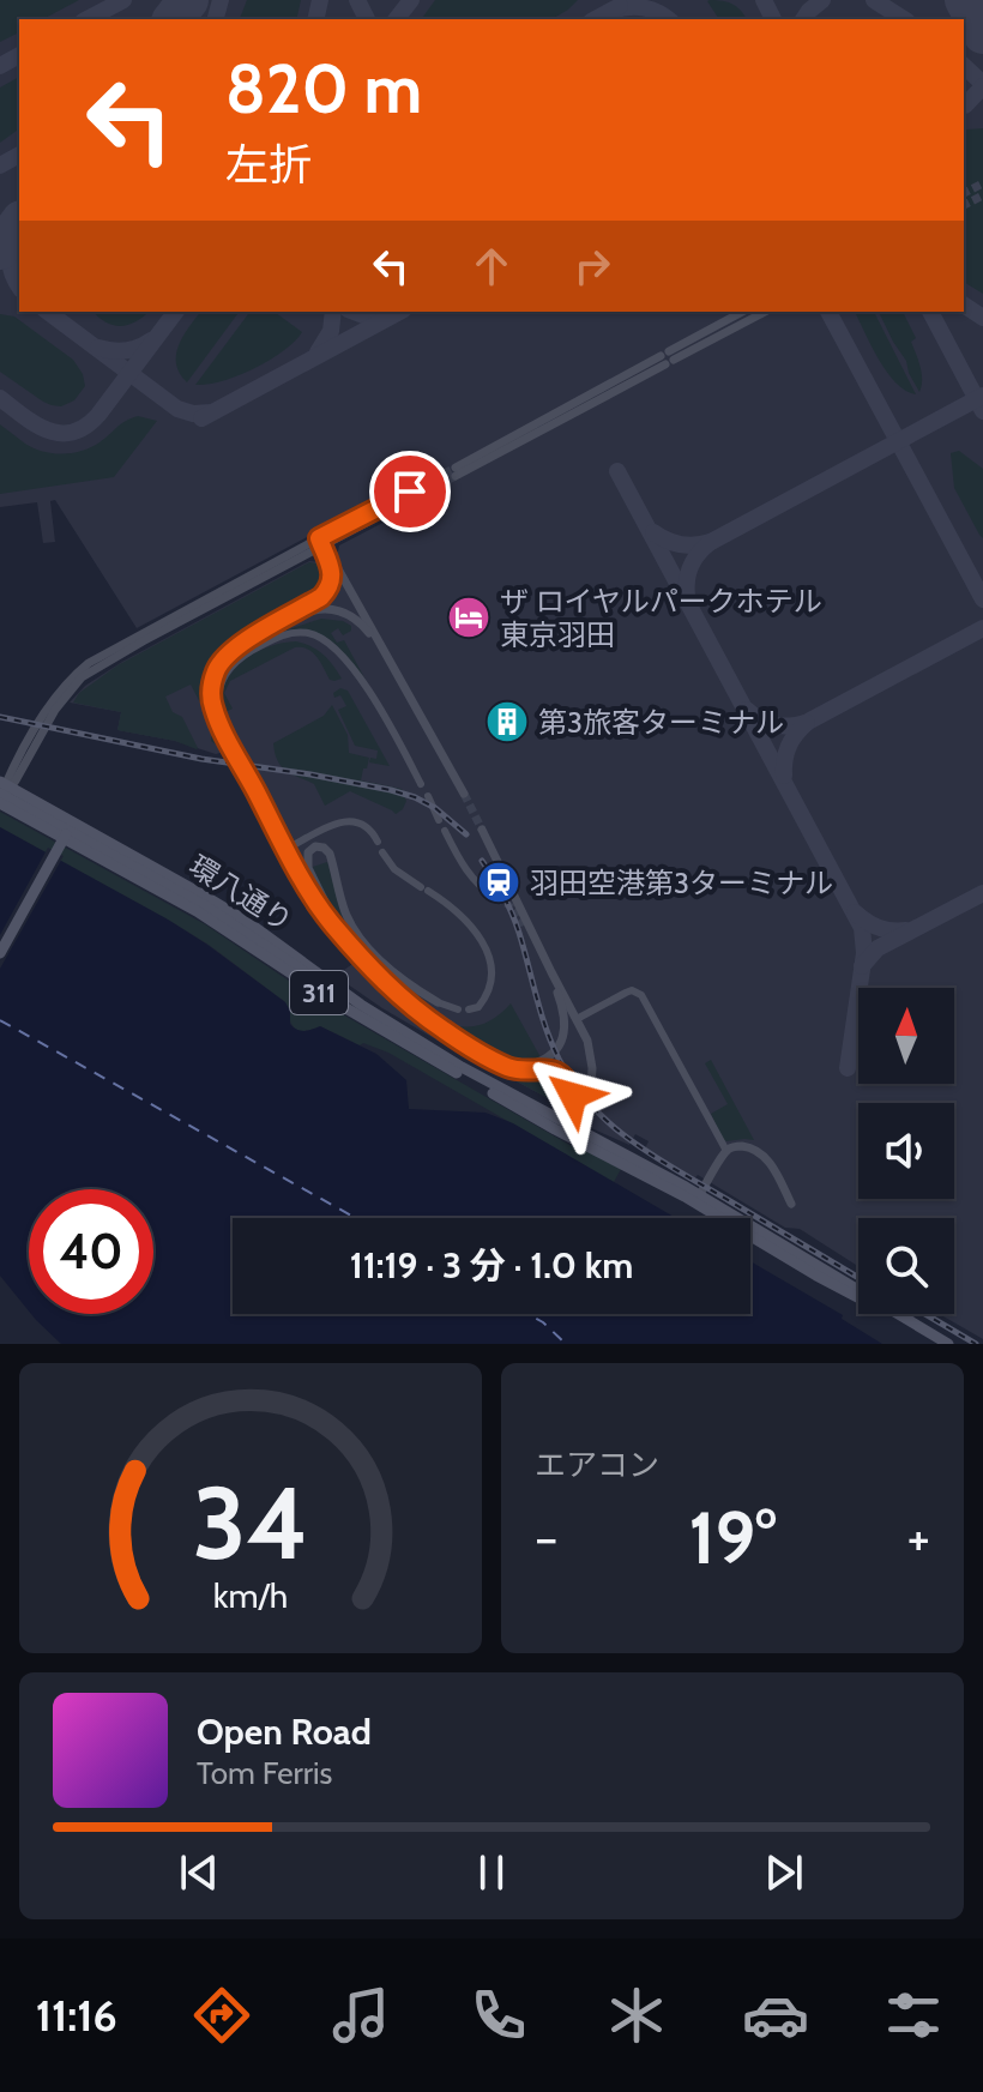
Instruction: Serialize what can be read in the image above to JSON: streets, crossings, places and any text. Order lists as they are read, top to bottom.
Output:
{
  "streets": {
    "main road": ["環八通り", "311"]
  },
  "crossings": [
    ["環八通り", "311"]
  ],
  "places": {
    "hotel": ["ザ ロイヤルパークホテル 東京羽田"],
    "building": ["第3旅客ターミナル"],
    "station": ["羽田空港第3ターミナル"]
  },
  "north": "top",
  "page": {
    "turn": ["820 m", "左折"],
    "limit": "40",
    "trip": "11:19 · 3 分 · 1.0 km",
    "tile": "エアコン",
    "heat": ["−", "19°", "+"],
    "song": ["Open Road", "Tom Ferris"],
    "tabs": "11:16",
    "gauge": ["34", "km/h"]
  }
}
